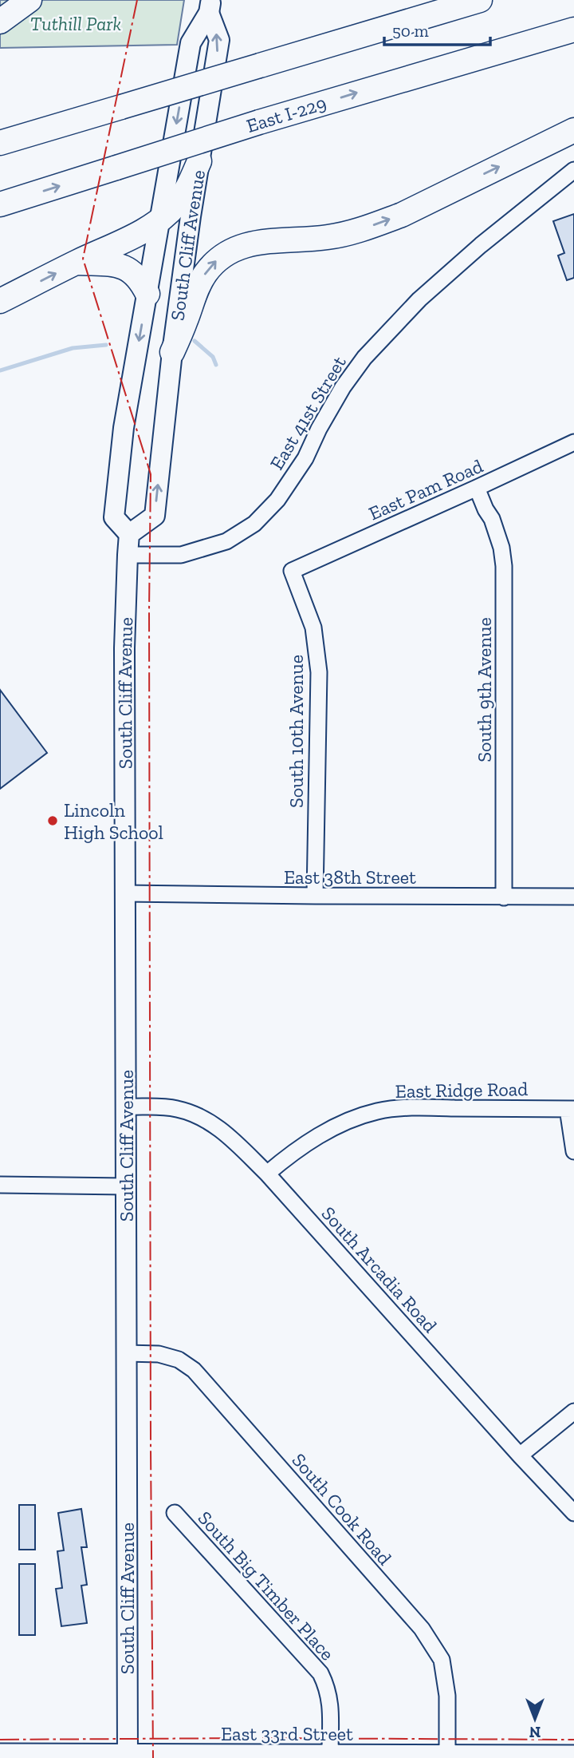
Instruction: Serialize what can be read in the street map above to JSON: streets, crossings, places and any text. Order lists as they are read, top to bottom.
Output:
{
  "streets": {
    "highway": ["East I-229"],
    "main road": ["South Cliff Avenue"],
    "street": [
      "East 41st Street",
      "East Pam Road",
      "South 9th Avenue",
      "South 10th Avenue",
      "East 38th Street",
      "East Ridge Road",
      "South Arcadia Road",
      "South Cook Road",
      "South Big Timber Place",
      "East 33rd Street"
    ]
  },
  "crossings": [
    ["South Cliff Avenue", "East 41st Street"],
    ["South Cliff Avenue", "East 38th Street"],
    ["South Cliff Avenue", "South Arcadia Road"],
    ["South Cliff Avenue", "South Cook Road"],
    ["South Cliff Avenue", "East 33rd Street"],
    ["East Pam Road", "South 9th Avenue"],
    ["East Pam Road", "South 10th Avenue"],
    ["South 9th Avenue", "East 38th Street"],
    ["South 10th Avenue", "East 38th Street"],
    ["East Ridge Road", "South Arcadia Road"],
    ["South Cook Road", "East 33rd Street"],
    ["South Big Timber Place", "East 33rd Street"]
  ],
  "parks": ["Tuthill Park"],
  "places": ["Lincoln High School"],
  "scale_bar": "50 m",
  "north": "bottom"
}
